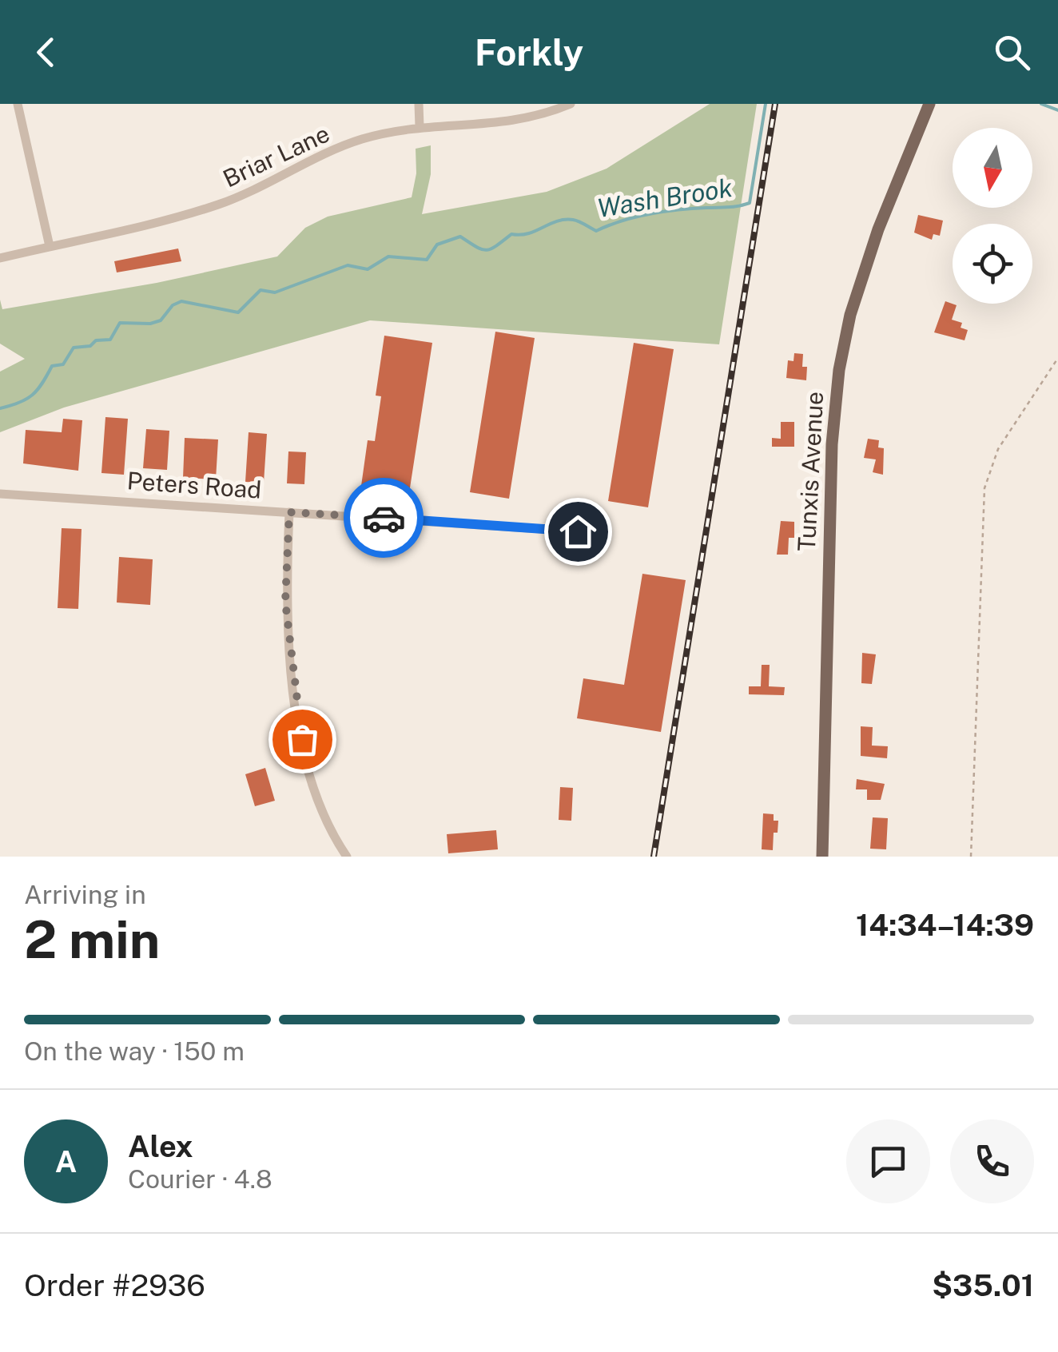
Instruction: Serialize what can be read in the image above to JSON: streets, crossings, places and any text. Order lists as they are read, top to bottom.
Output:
{
  "streets": {
    "main road": ["Tunxis Avenue"],
    "street": ["Briar Lane", "Peters Road"]
  },
  "water": ["Wash Brook"],
  "north": "bottom",
  "page": {
    "header": "Forkly",
    "heading": ["2 min", "Arriving in", "14:34–14:39"],
    "panel": [
      "Alex",
      "Courier · 4.8",
      "Order #2936",
      "$35.01"
    ],
    "bar": "On the way · 150 m",
    "round": "A"
  }
}
